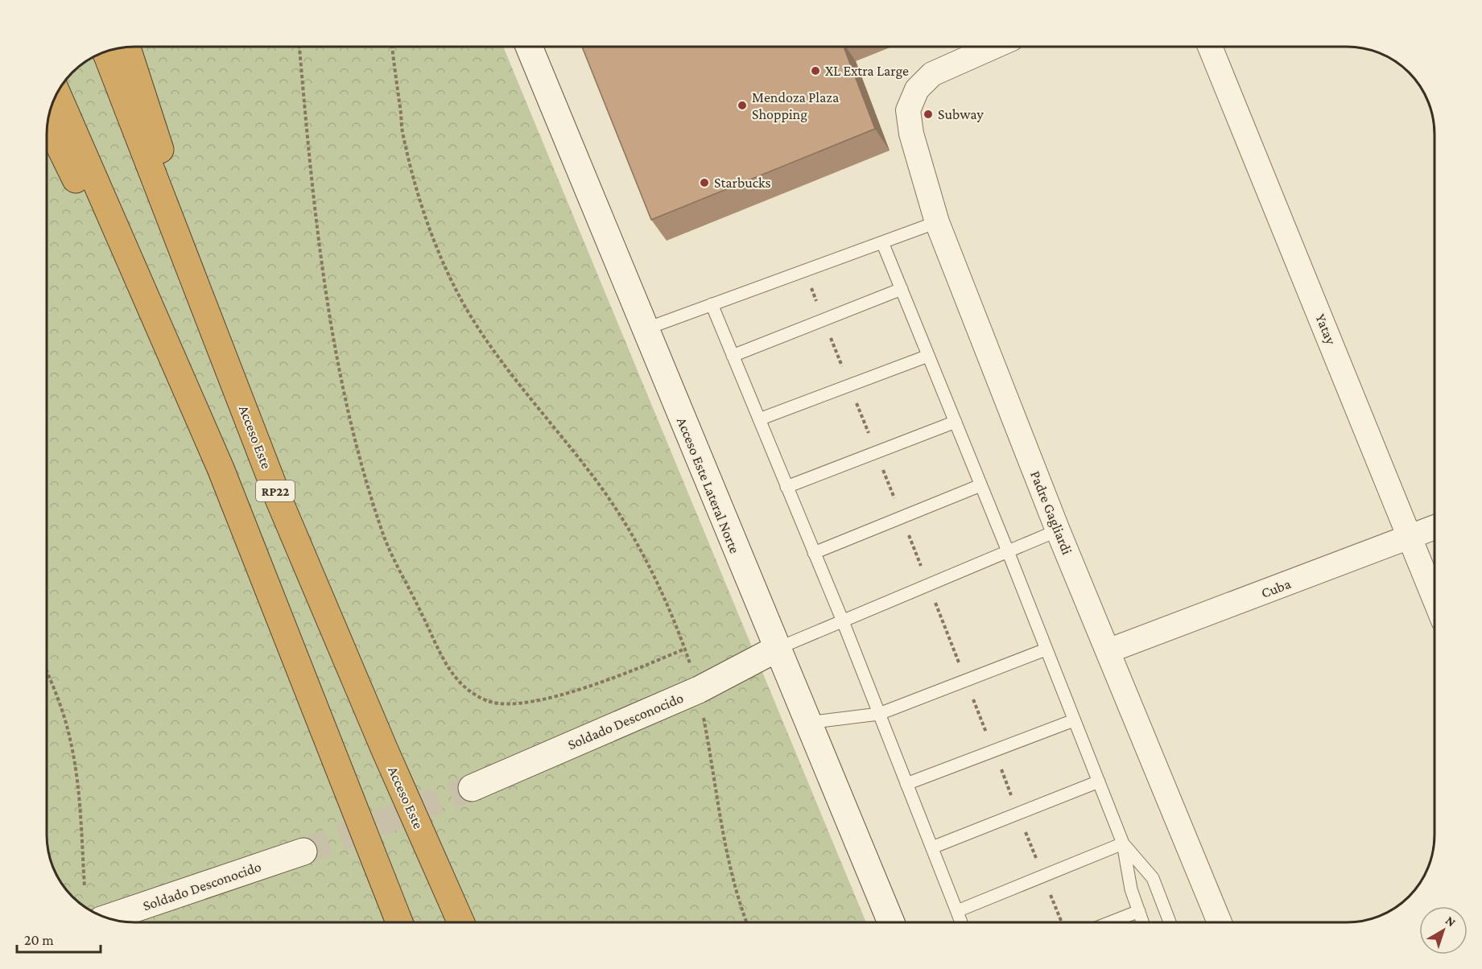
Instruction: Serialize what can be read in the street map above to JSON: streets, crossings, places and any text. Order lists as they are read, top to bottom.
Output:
{
  "streets": {
    "highway": ["Acceso Este", "RP22"],
    "street": [
      "Yatay",
      "Acceso Este Lateral Norte",
      "Padre Gagliardi",
      "Cuba",
      "Soldado Desconocido"
    ]
  },
  "crossings": [
    ["Yatay", "Cuba"],
    ["Acceso Este Lateral Norte", "Soldado Desconocido"],
    ["Padre Gagliardi", "Cuba"]
  ],
  "places": [
    "XL Extra Large",
    "Mendoza Plaza Shopping",
    "Subway",
    "Starbucks"
  ],
  "scale_bar": "20 m",
  "north": "top right"
}
